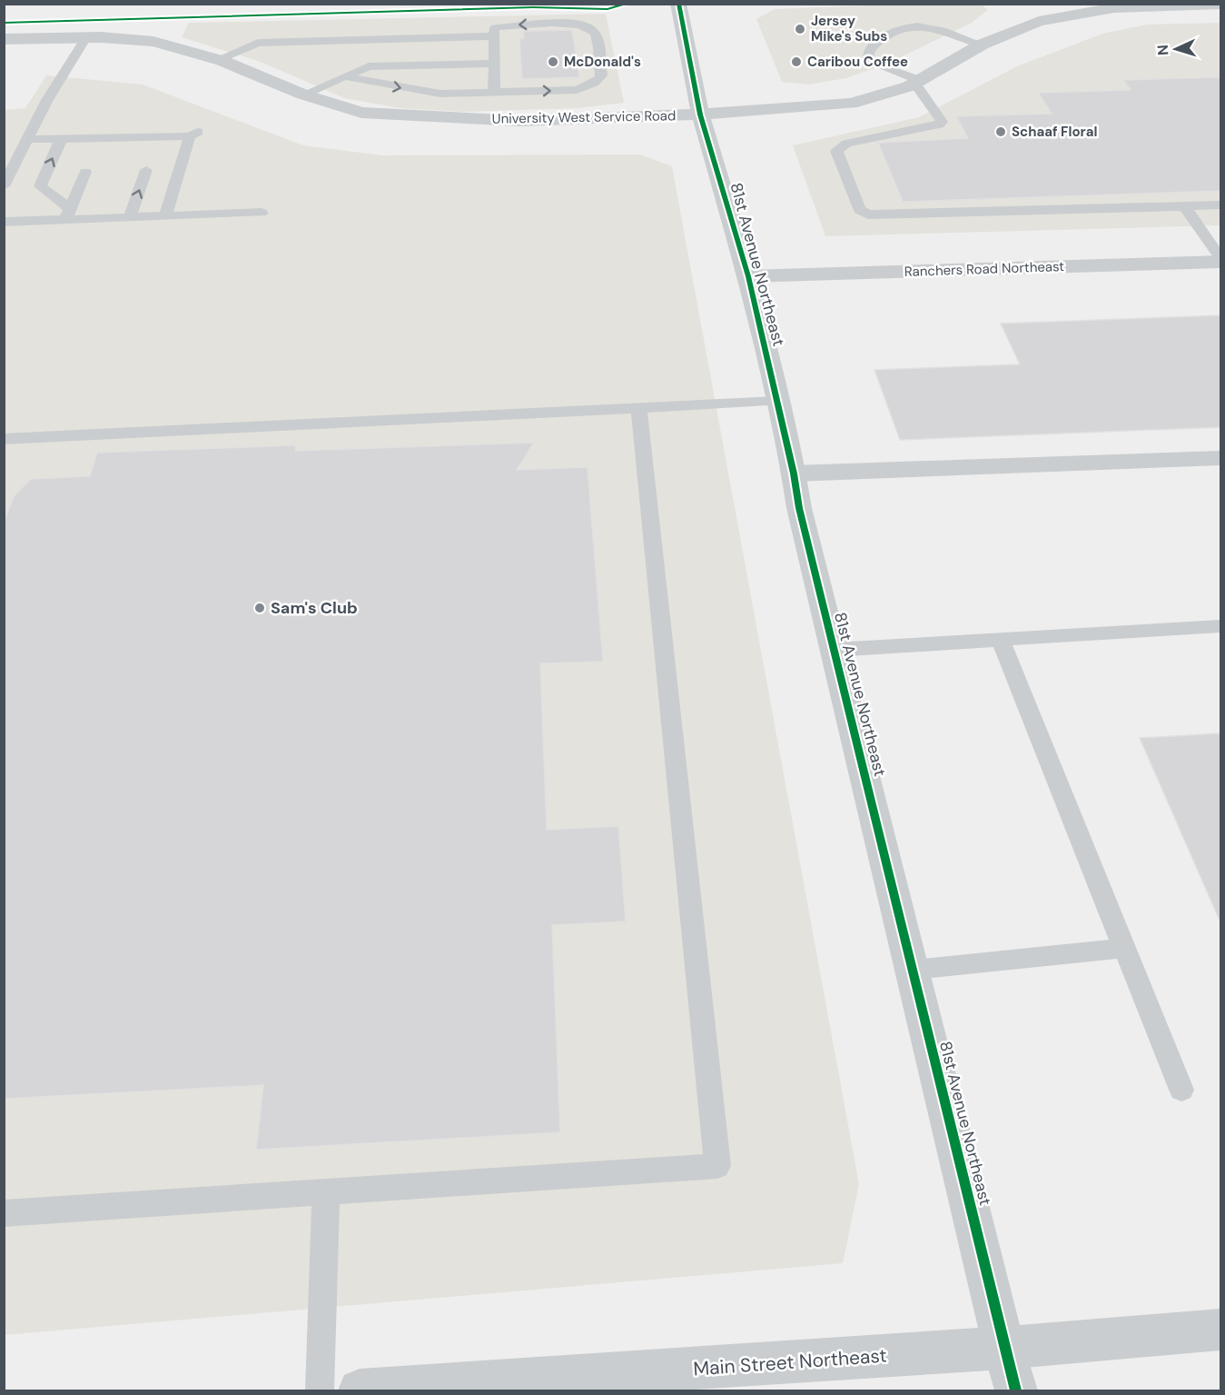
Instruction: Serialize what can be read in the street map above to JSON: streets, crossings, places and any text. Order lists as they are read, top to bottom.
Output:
{
  "streets": {
    "street": [
      "University West Service Road",
      "81st Avenue Northeast",
      "Ranchers Road Northeast",
      "Main Street Northeast"
    ]
  },
  "crossings": [
    ["University West Service Road", "81st Avenue Northeast"],
    ["81st Avenue Northeast", "Ranchers Road Northeast"],
    ["81st Avenue Northeast", "Main Street Northeast"]
  ],
  "places": [
    "Jersey Mike's Subs",
    "McDonald's",
    "Caribou Coffee",
    "Schaaf Floral",
    "Sam's Club"
  ],
  "north": "left"
}
